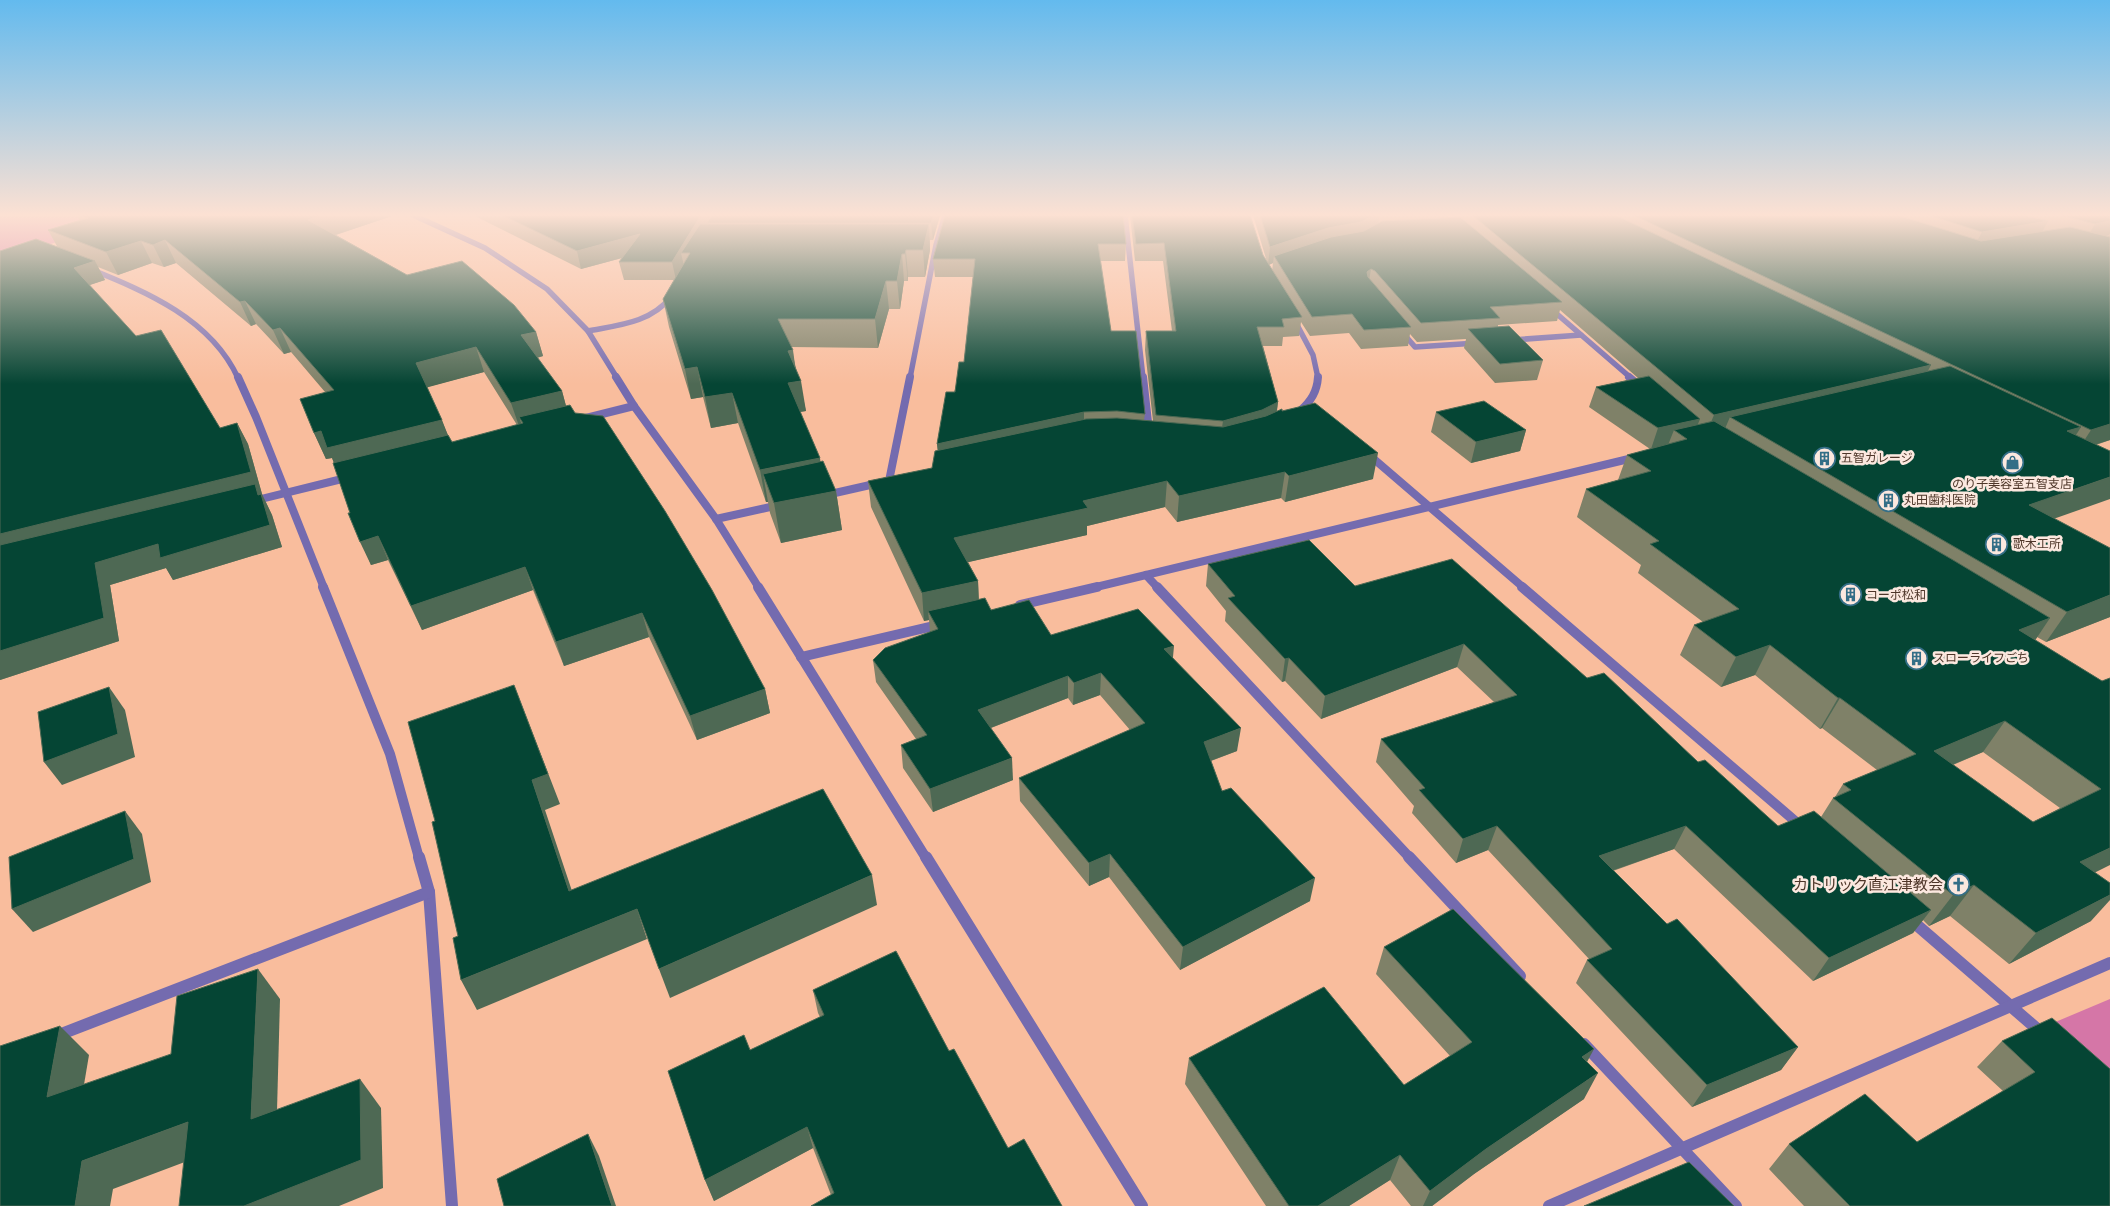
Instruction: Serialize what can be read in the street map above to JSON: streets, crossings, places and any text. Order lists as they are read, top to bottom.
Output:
{
  "places": {
    "building": [
      "五智ガレージ",
      "丸田歯科医院",
      "歌木工所",
      "コーポ松和",
      "スローライフごち"
    ],
    "shop": ["のり子美容室五智支店"],
    "church": ["カトリック直江津教会"]
  }
}
